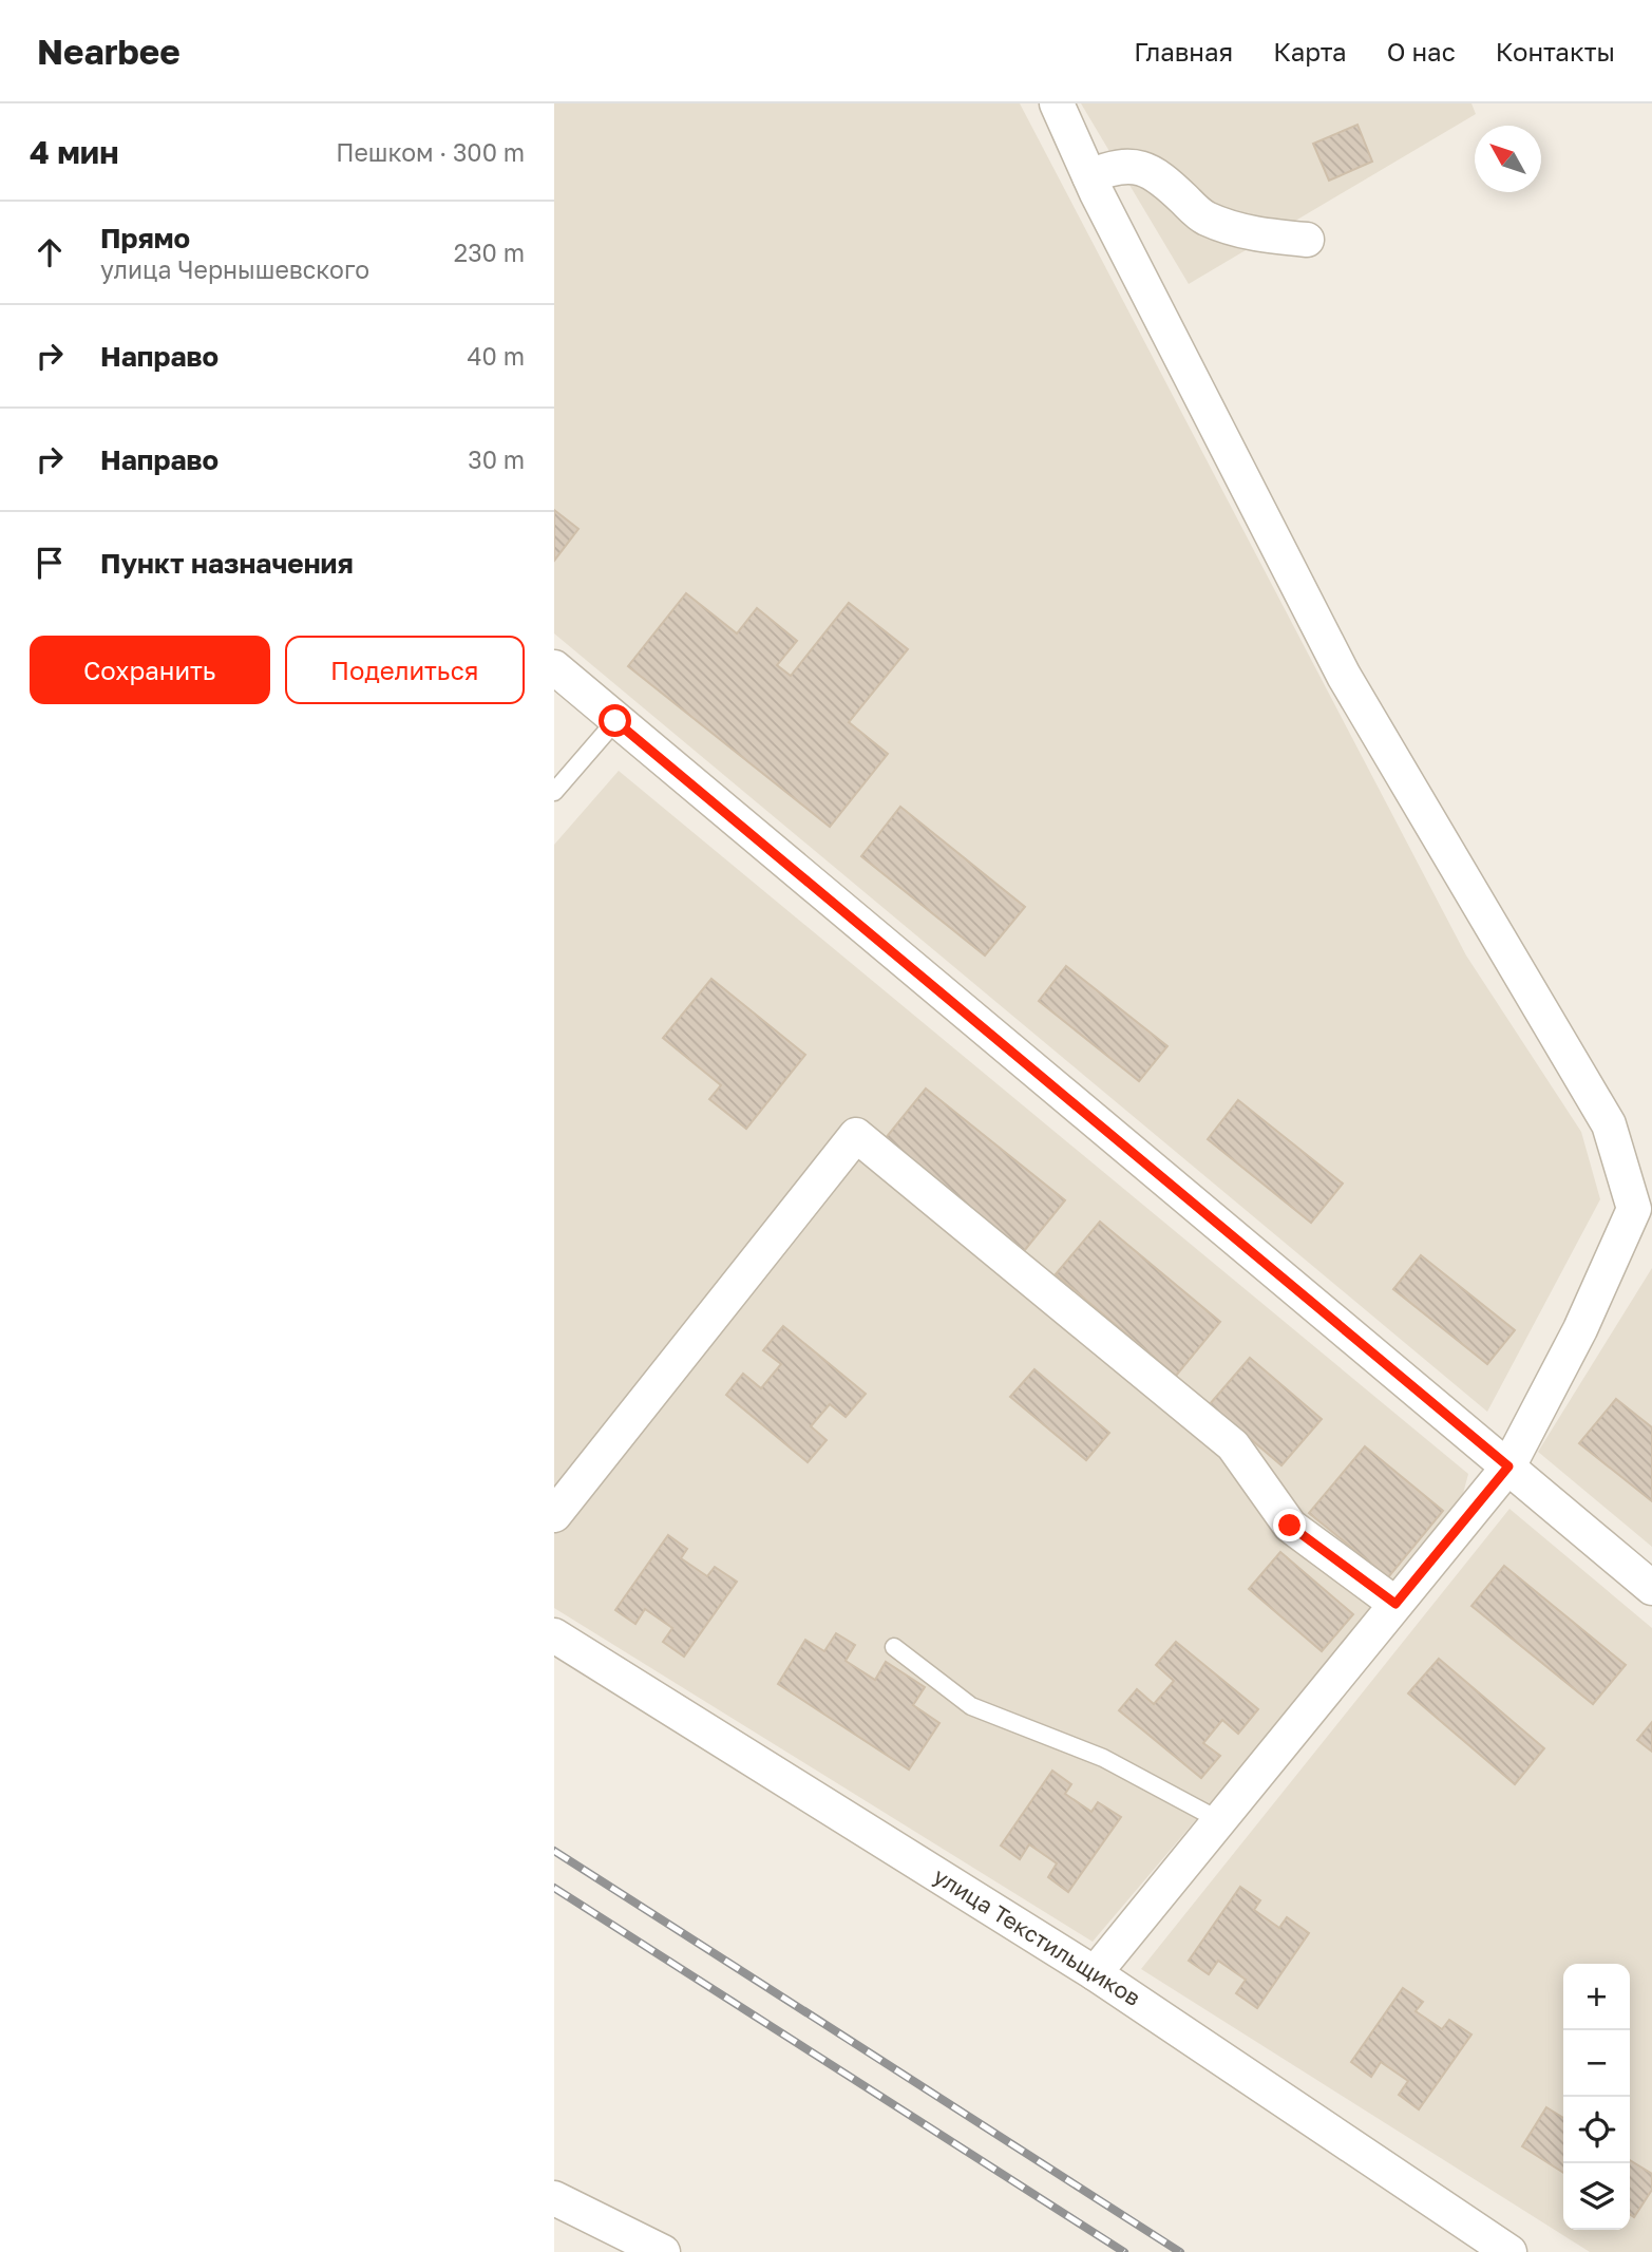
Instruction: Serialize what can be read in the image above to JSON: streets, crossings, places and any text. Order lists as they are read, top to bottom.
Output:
{
  "streets": {
    "street": ["улица Текстильщиков"]
  },
  "north": "top left",
  "page": {
    "header": "Nearbee",
    "nav": [
      "Главная",
      "Карта",
      "О нас",
      "Контакты"
    ],
    "heading": ["4 мин", "Пешком · 300 m"],
    "list": [
      ["Прямо", "улица Чернышевского", "230 m"],
      ["Направо", "40 m"],
      ["Направо", "30 m"],
      "Пункт назначения"
    ],
    "buttons": ["Сохранить", "Поделиться"],
    "map_buttons": ["+", "−"]
  }
}
